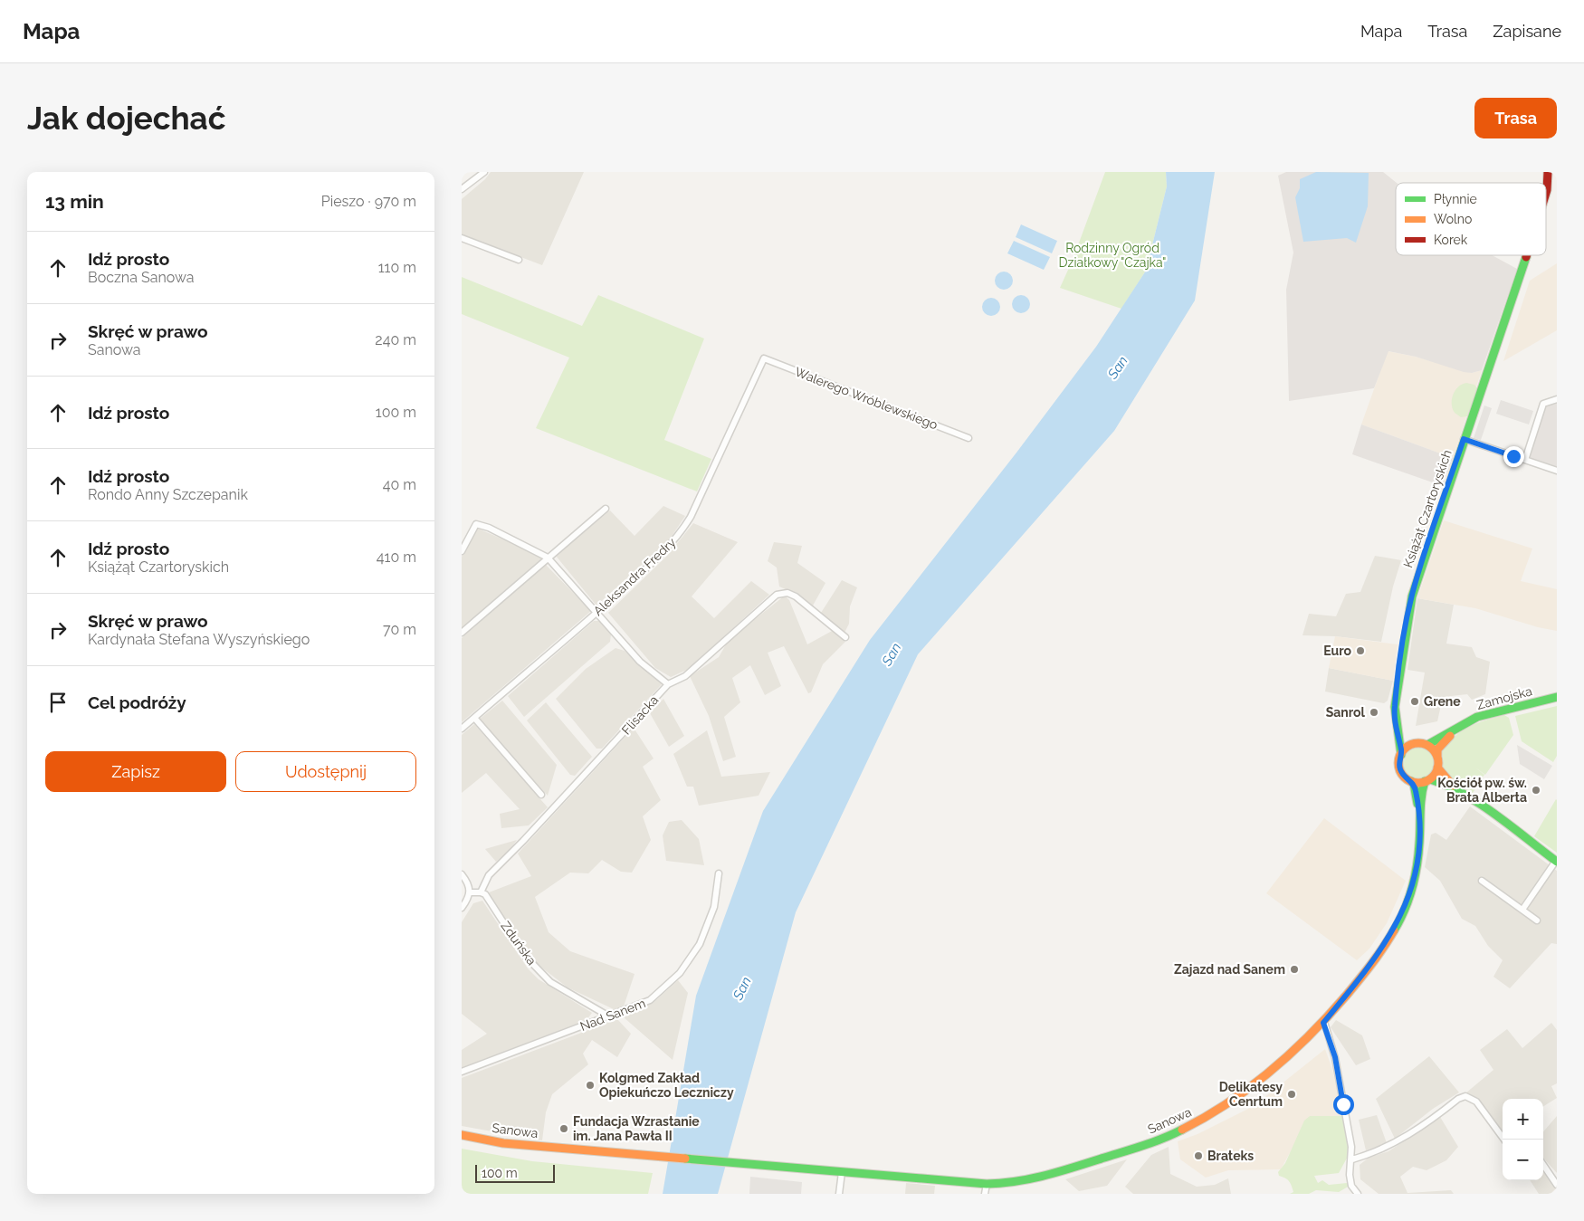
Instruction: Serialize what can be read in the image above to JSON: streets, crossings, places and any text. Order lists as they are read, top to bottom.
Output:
{
  "streets": {
    "main road": ["Książąt Czartoryskich", "Zamojska", "Sanowa"],
    "street": [
      "Walerego Wróblewskiego",
      "Aleksandra Fredry",
      "Flisacka",
      "Zduńska",
      "Nad Sanem"
    ]
  },
  "crossings": [
    ["Walerego Wróblewskiego", "Aleksandra Fredry"],
    ["Książąt Czartoryskich", "Zamojska"],
    ["Flisacka", "Zduńska"],
    ["Zduńska", "Nad Sanem"]
  ],
  "water": ["San"],
  "parks": ["Rodzinny Ogród Działkowy \"Czajka\""],
  "places": [
    "Euro",
    "Grene",
    "Sanrol",
    "Kościół pw. św. Brata Alberta",
    "Zajazd nad Sanem",
    "Kolgmed Zakład Opiekuńczo Leczniczy",
    "Delikatesy Cenrtum",
    "Fundacja Wzrastanie im. Jana Pawła II",
    "Brateks"
  ],
  "legend": ["Płynnie", "Wolno", "Korek"],
  "scale_bar": "100 m",
  "page": {
    "header": "Mapa",
    "nav": ["Mapa", "Trasa", "Zapisane"],
    "buttons": [
      "Trasa",
      ["Zapisz", "Udostępnij"]
    ],
    "title": "Jak dojechać",
    "heading": ["13 min", "Pieszo · 970 m"],
    "list": [
      ["Idź prosto", "Boczna Sanowa", "110 m"],
      ["Skręć w prawo", "Sanowa", "240 m"],
      ["Idź prosto", "100 m"],
      ["Idź prosto", "Rondo Anny Szczepanik", "40 m"],
      ["Idź prosto", "Książąt Czartoryskich", "410 m"],
      ["Skręć w prawo", "Kardynała Stefana Wyszyńskiego", "70 m"],
      "Cel podróży"
    ],
    "map_buttons": ["+", "−"],
    "scale": "100 m"
  }
}
